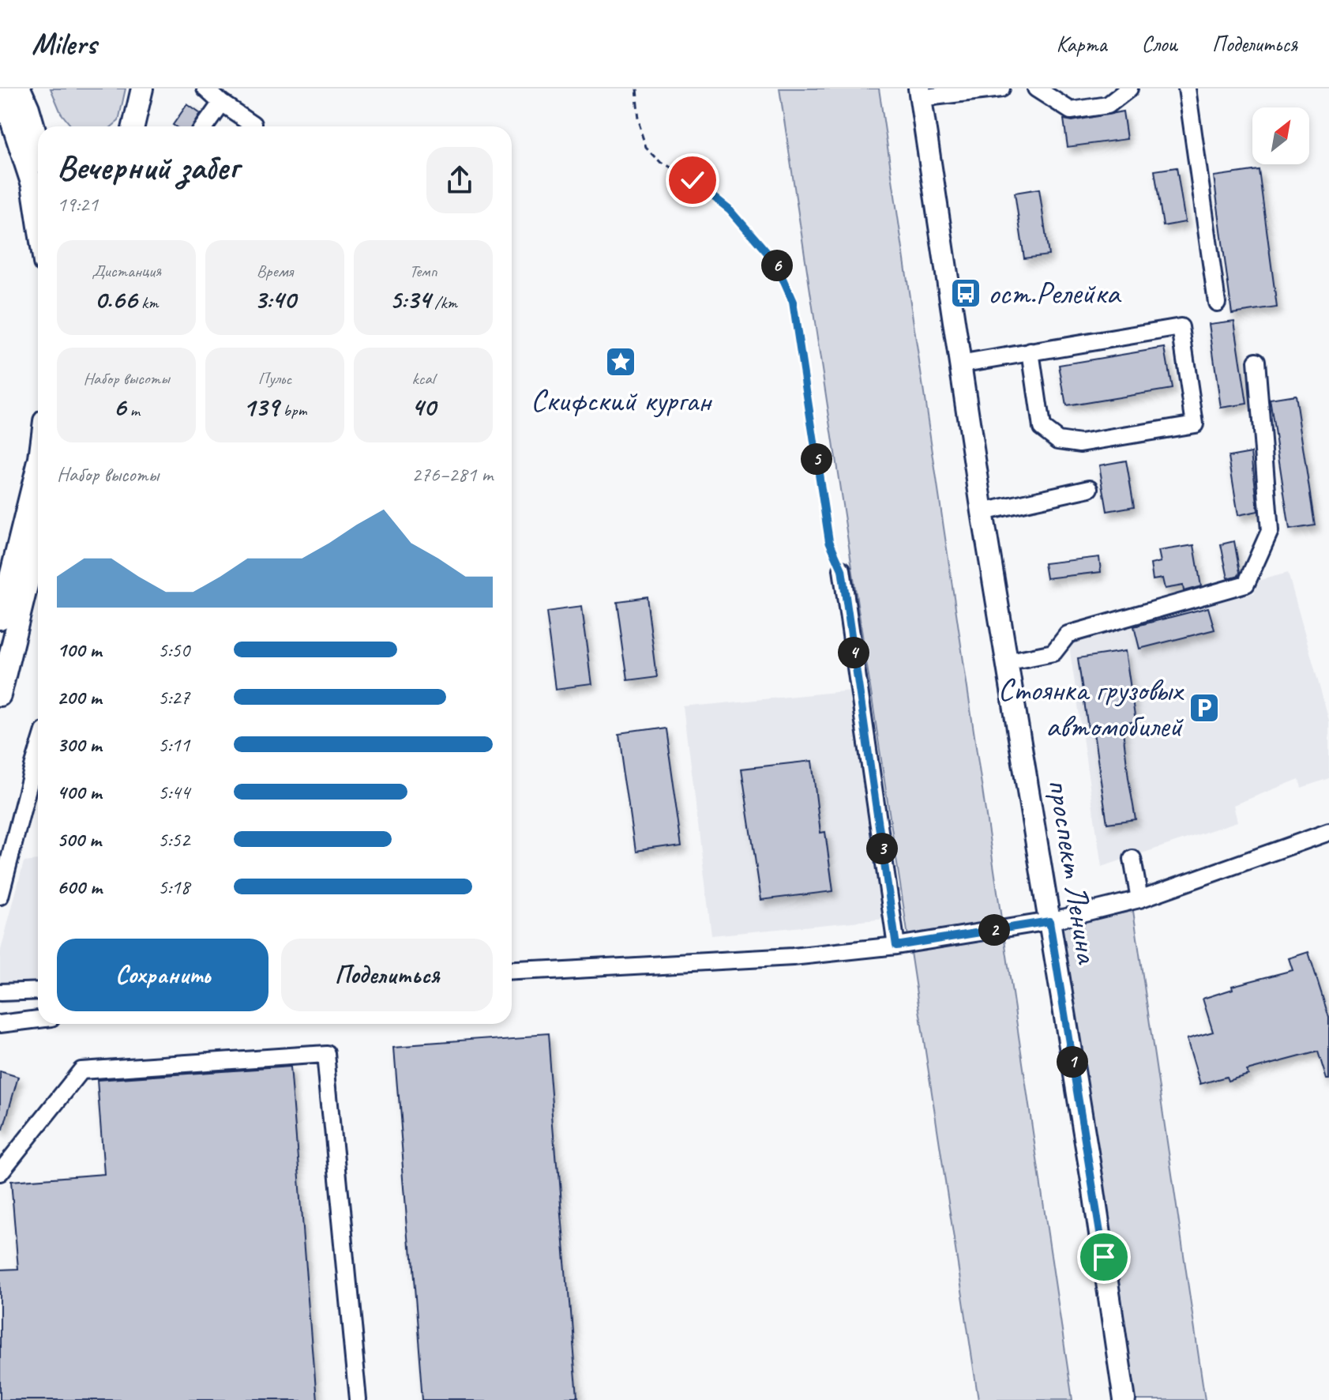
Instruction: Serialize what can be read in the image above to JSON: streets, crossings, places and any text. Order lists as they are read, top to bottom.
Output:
{
  "streets": {
    "main road": ["проспект Ленина"]
  },
  "places": {
    "bus stop": ["ост.Релейка"],
    "place": ["Скифский курган"],
    "parking": ["Стоянка грузовых автомобилей"]
  },
  "north": "top right",
  "page": {
    "header": "Milers",
    "nav": ["Карта", "Слои", "Поделиться"],
    "heading": ["Вечерний забег", "19:21"],
    "stats": [
      ["Дистанция", "0.66 km"],
      ["Время", "3:40"],
      ["Темп", "5:34 /km"],
      ["Набор высоты", "6 m"],
      ["Пульс", "139 bpm"],
      ["kcal", "40"]
    ],
    "pins": [
      "6",
      "5",
      "4",
      "3",
      "2",
      "1"
    ],
    "chart": ["Набор высоты", "276–281 m"],
    "list": [
      {
        "name": "100 m",
        "note": "5:50"
      },
      {
        "name": "200 m",
        "note": "5:27"
      },
      {
        "name": "300 m",
        "note": "5:11"
      },
      {
        "name": "400 m",
        "note": "5:44"
      },
      {
        "name": "500 m",
        "note": "5:52"
      },
      {
        "name": "600 m",
        "note": "5:18"
      }
    ],
    "buttons": ["Сохранить", "Поделиться"]
  }
}
